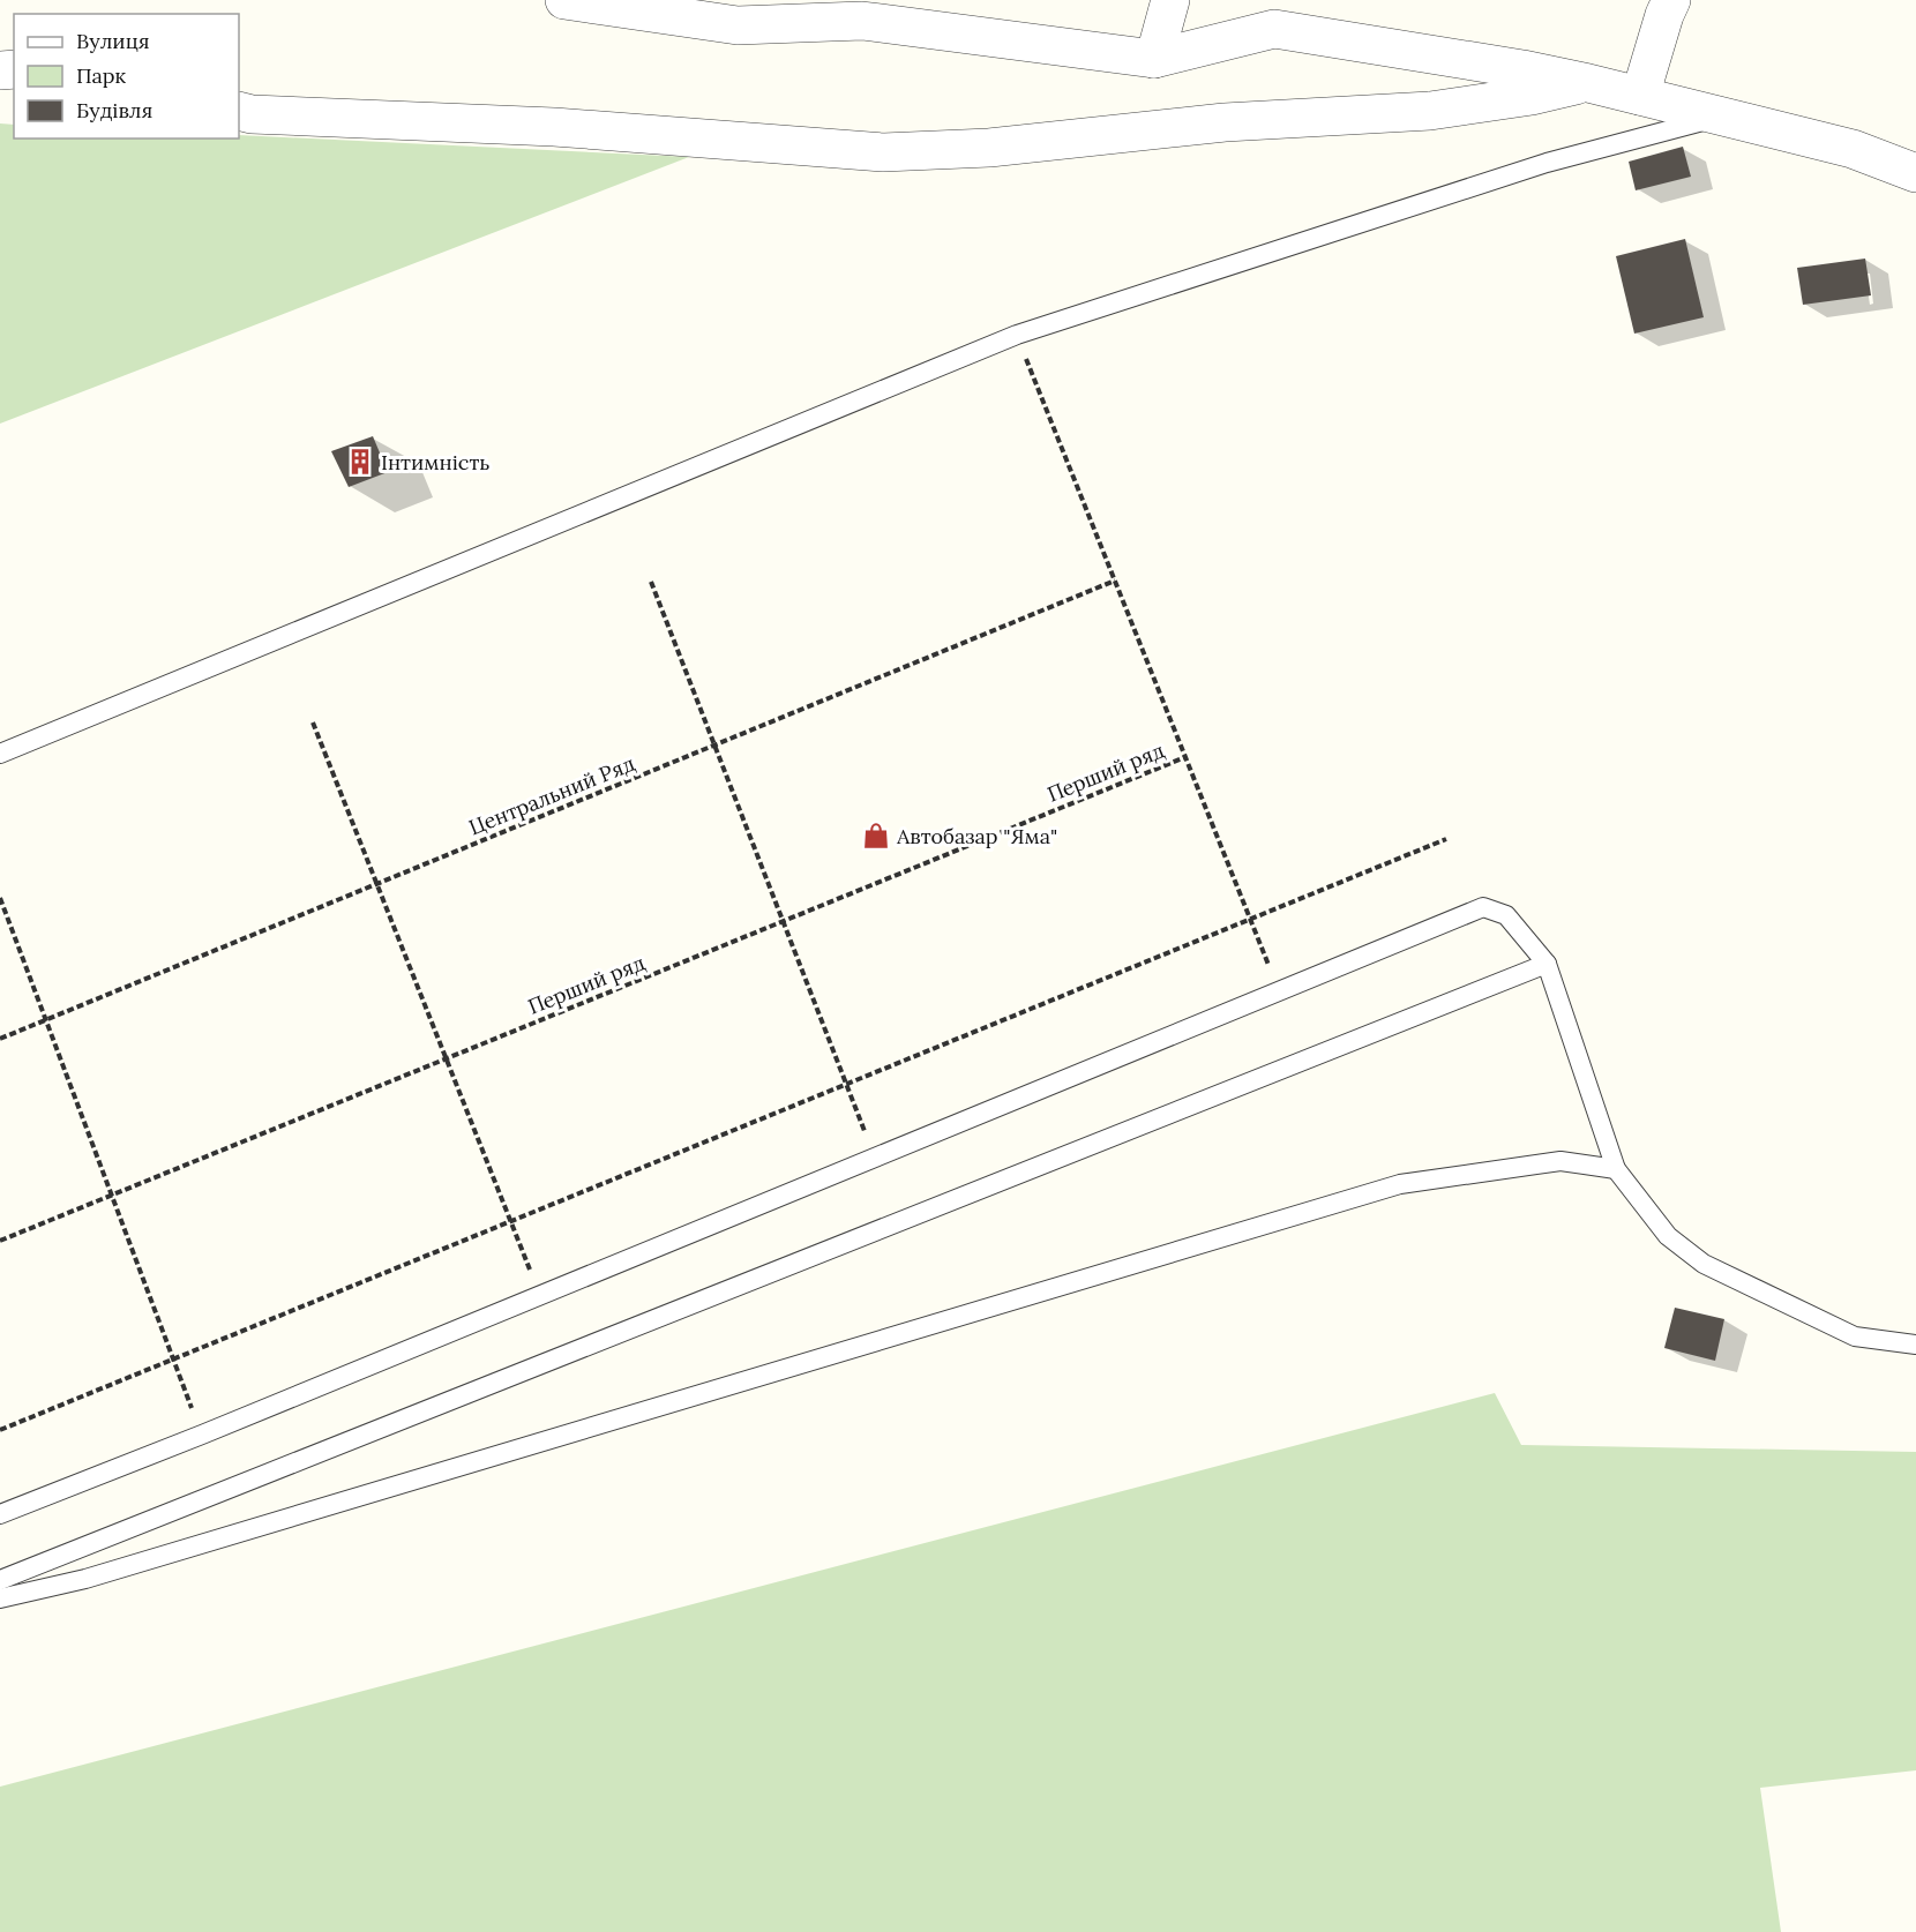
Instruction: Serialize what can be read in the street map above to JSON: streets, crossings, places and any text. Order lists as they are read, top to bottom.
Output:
{
  "streets": {
    "path": ["Перший ряд", "Центральний Ряд"]
  },
  "places": {
    "building": ["Інтимність"],
    "shop": ["Автобазар \"Яма\""]
  },
  "legend": ["Вулиця", "Парк", "Будівля"]
}
